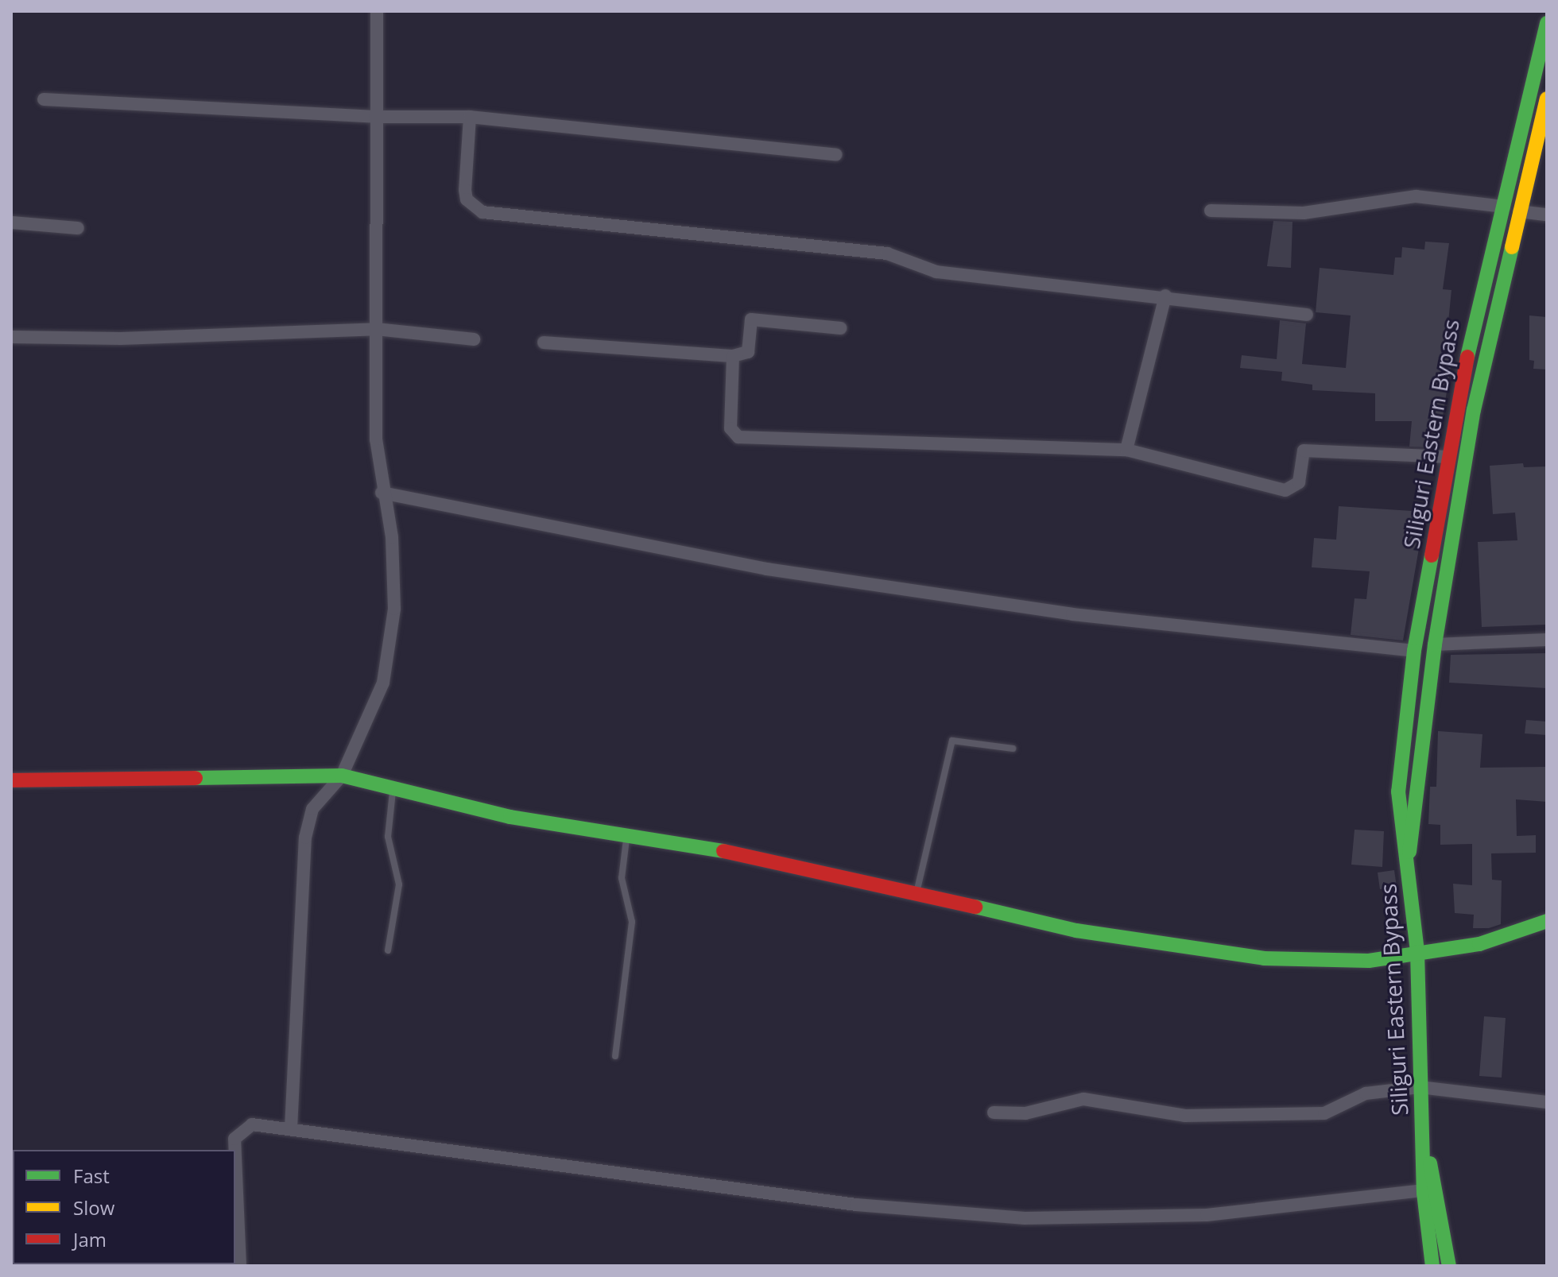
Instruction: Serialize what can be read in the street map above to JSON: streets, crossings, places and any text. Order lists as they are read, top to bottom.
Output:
{
  "streets": {
    "main road": ["Siliguri Eastern Bypass"]
  },
  "legend": ["Fast", "Slow", "Jam"]
}
